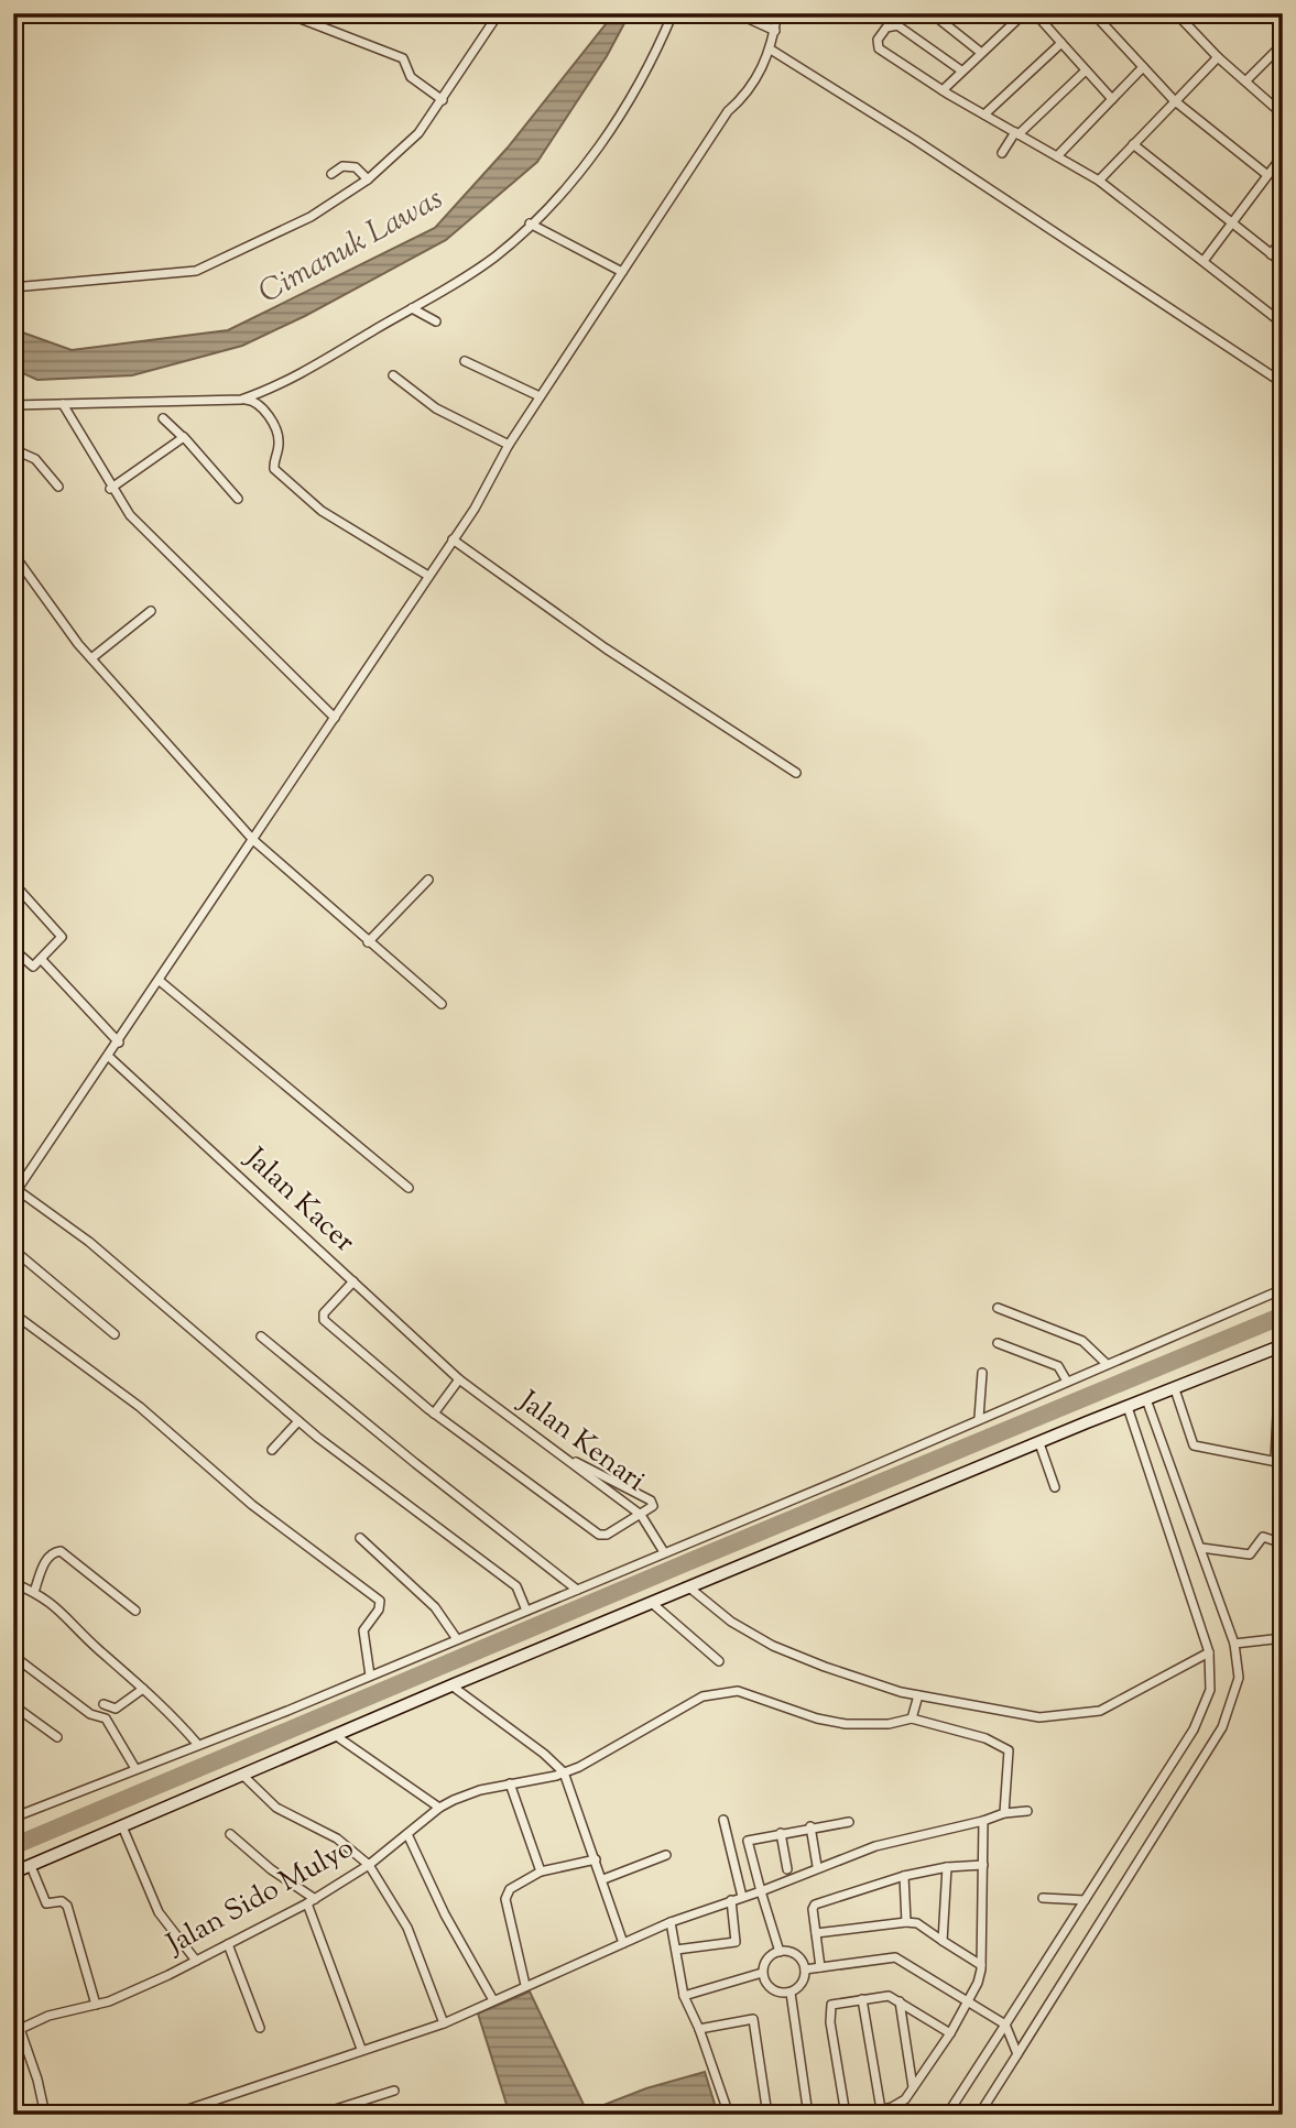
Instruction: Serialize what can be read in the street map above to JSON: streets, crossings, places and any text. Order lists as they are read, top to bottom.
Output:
{
  "streets": {
    "street": ["Jalan Kacer", "Jalan Kenari", "Jalan Sido Mulyo"]
  },
  "crossings": [
    ["Jalan Kacer", "Jalan Kenari"]
  ],
  "water": ["Cimanuk Lawas"]
}
